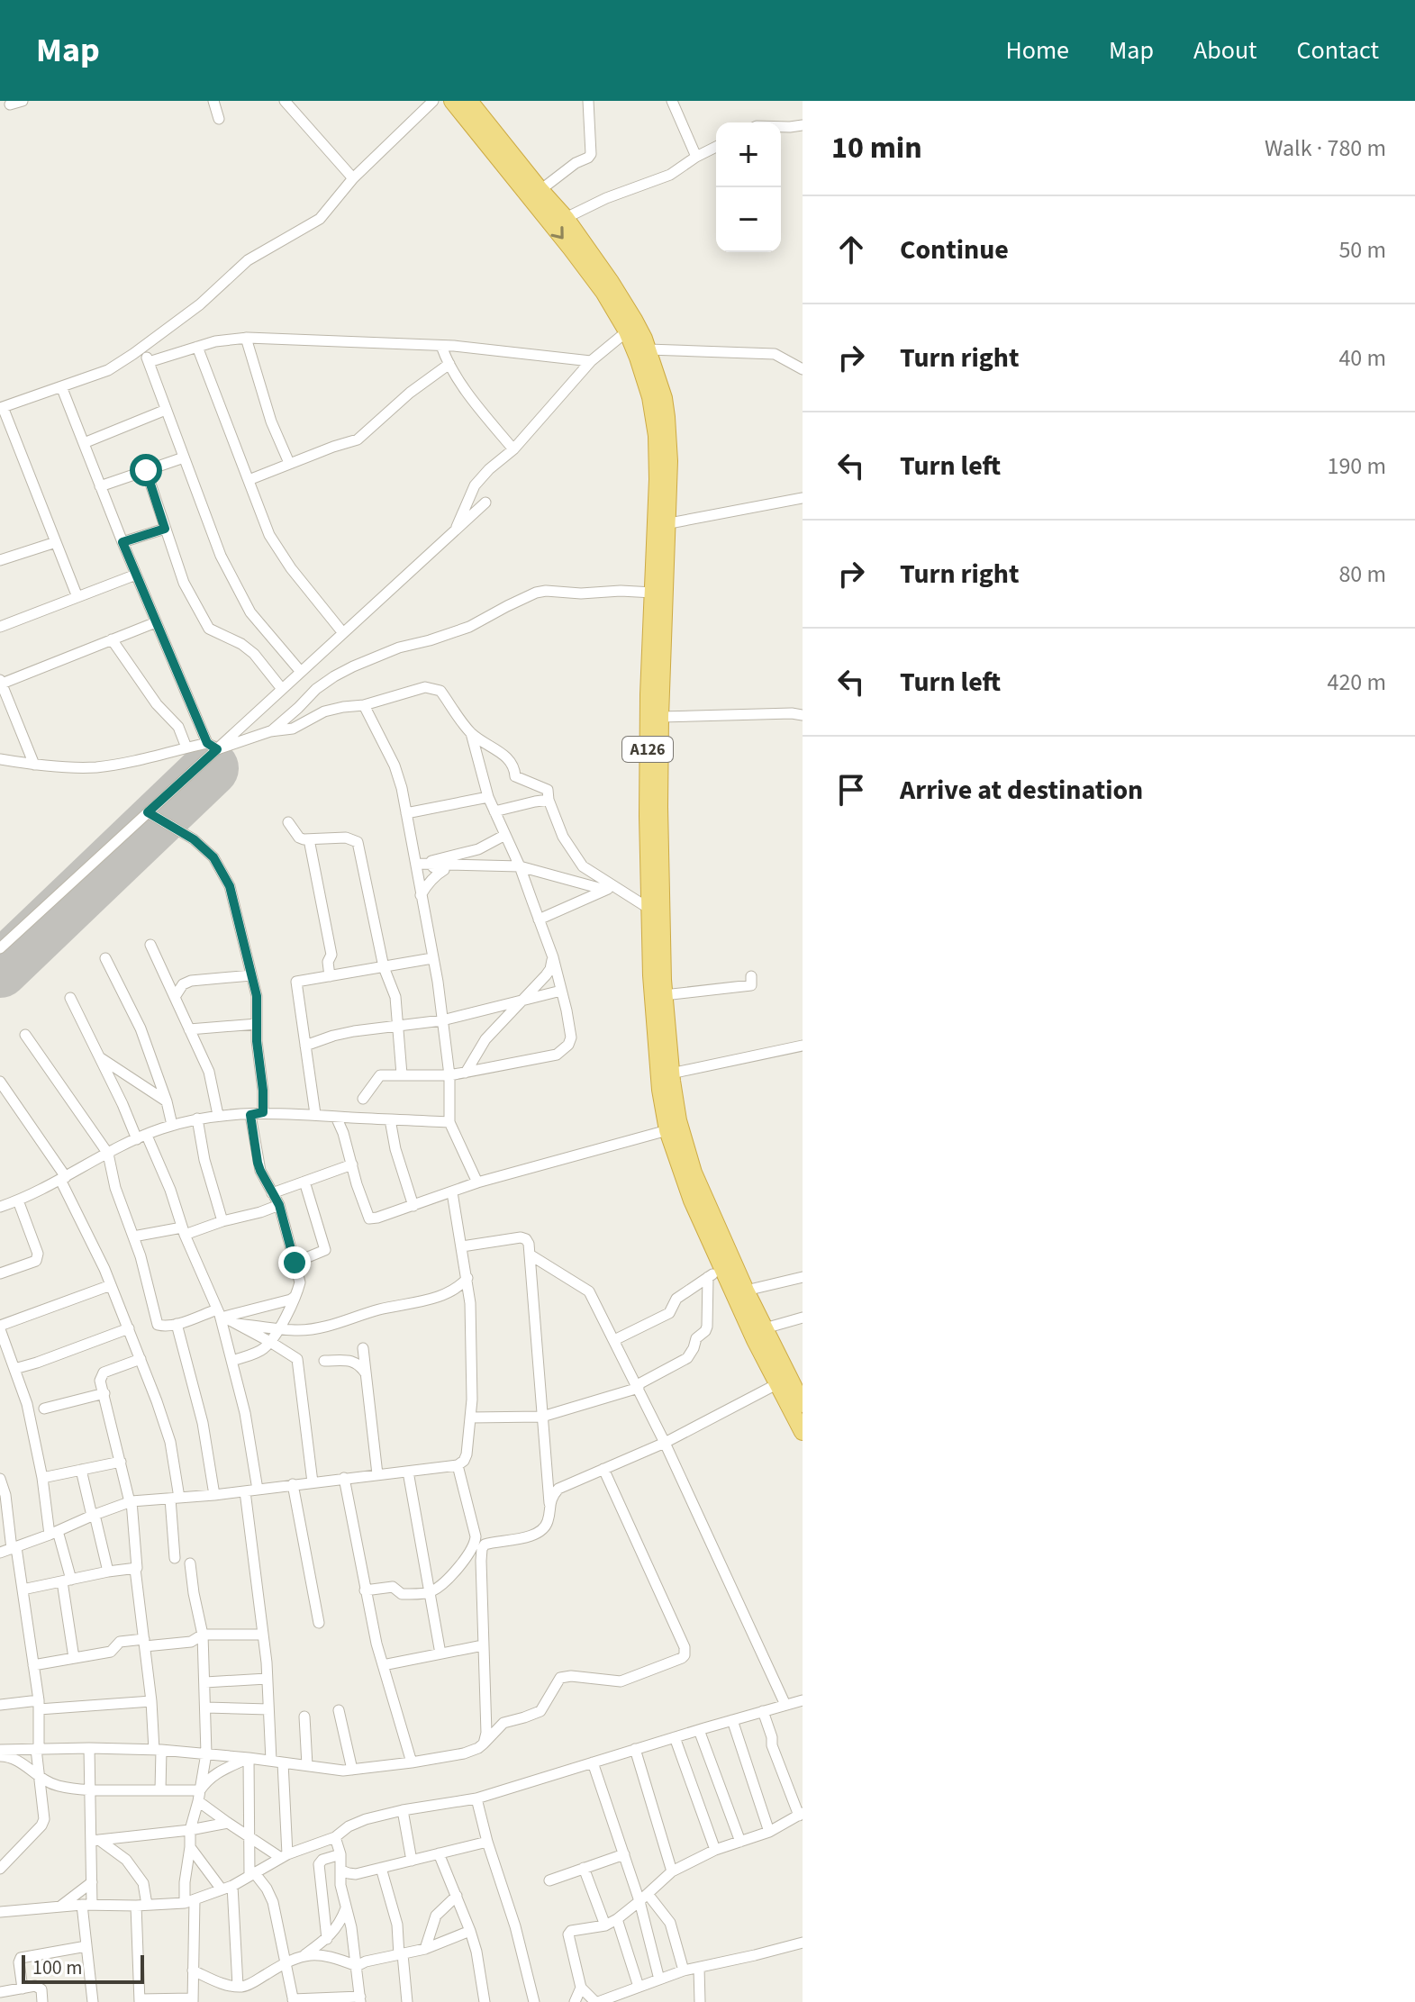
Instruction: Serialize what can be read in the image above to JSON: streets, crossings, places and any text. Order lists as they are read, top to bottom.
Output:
{
  "streets": {
    "highway": ["A126"]
  },
  "scale_bar": "100 m",
  "page": {
    "header": "Map",
    "nav": [
      "Home",
      "Map",
      "About",
      "Contact"
    ],
    "heading": ["10 min", "Walk · 780 m"],
    "map_buttons": ["+", "−"],
    "list": [
      ["Continue", "50 m"],
      ["Turn right", "40 m"],
      ["Turn left", "190 m"],
      ["Turn right", "80 m"],
      ["Turn left", "420 m"],
      "Arrive at destination"
    ],
    "scale": "100 m"
  }
}
